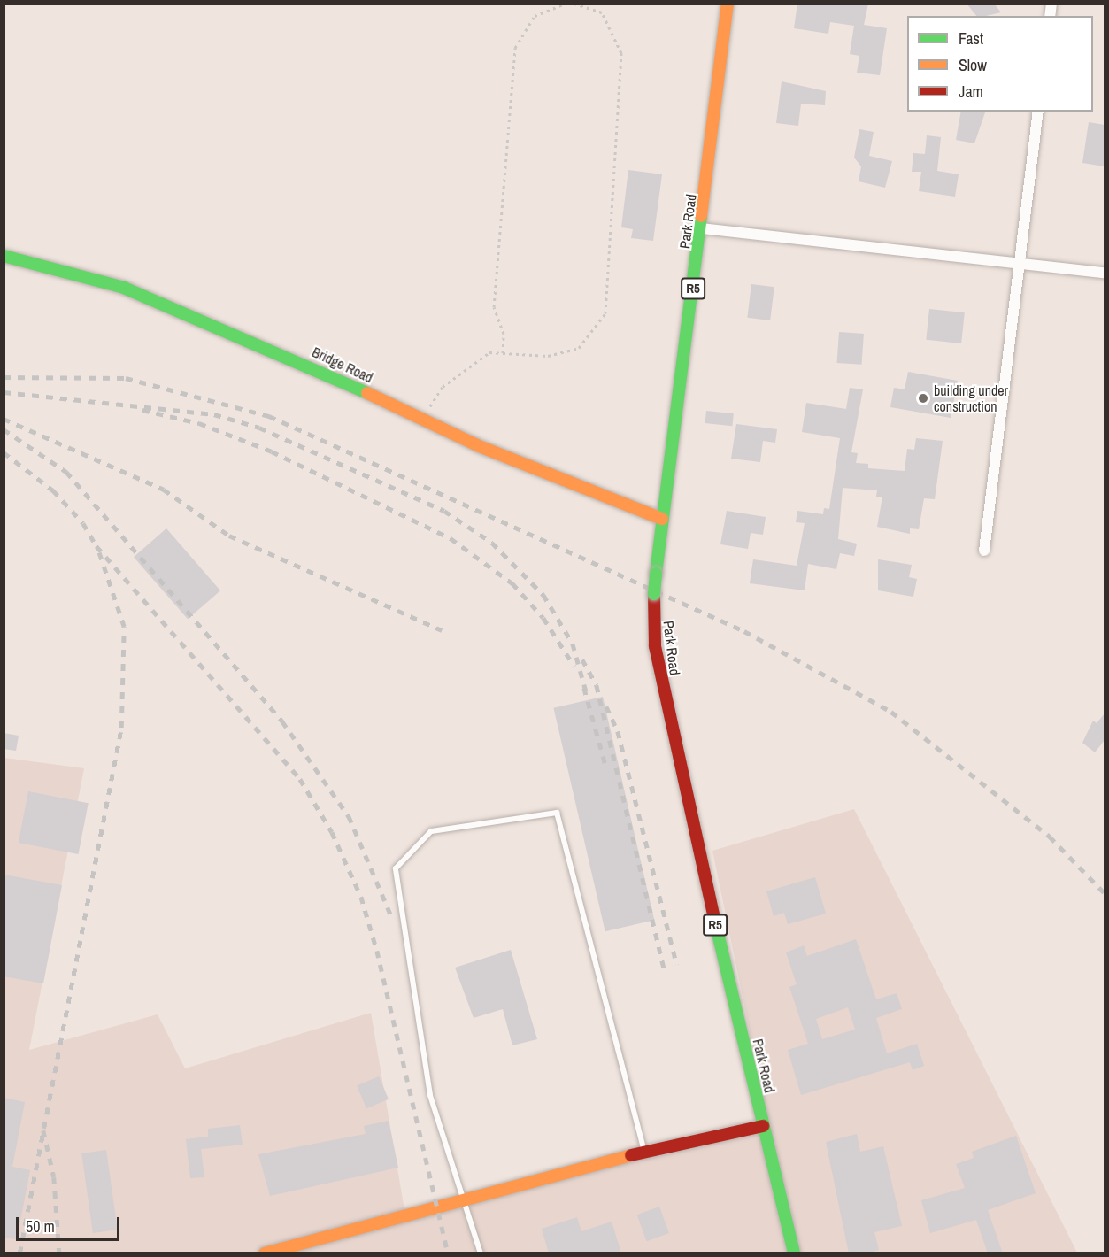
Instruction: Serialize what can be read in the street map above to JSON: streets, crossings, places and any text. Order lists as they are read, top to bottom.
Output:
{
  "streets": {
    "main road": ["Park Road", "R5", "Bridge Road"]
  },
  "crossings": [
    ["Park Road", "Bridge Road"]
  ],
  "places": ["building under construction"],
  "legend": ["Fast", "Slow", "Jam"],
  "scale_bar": "50 m"
}
